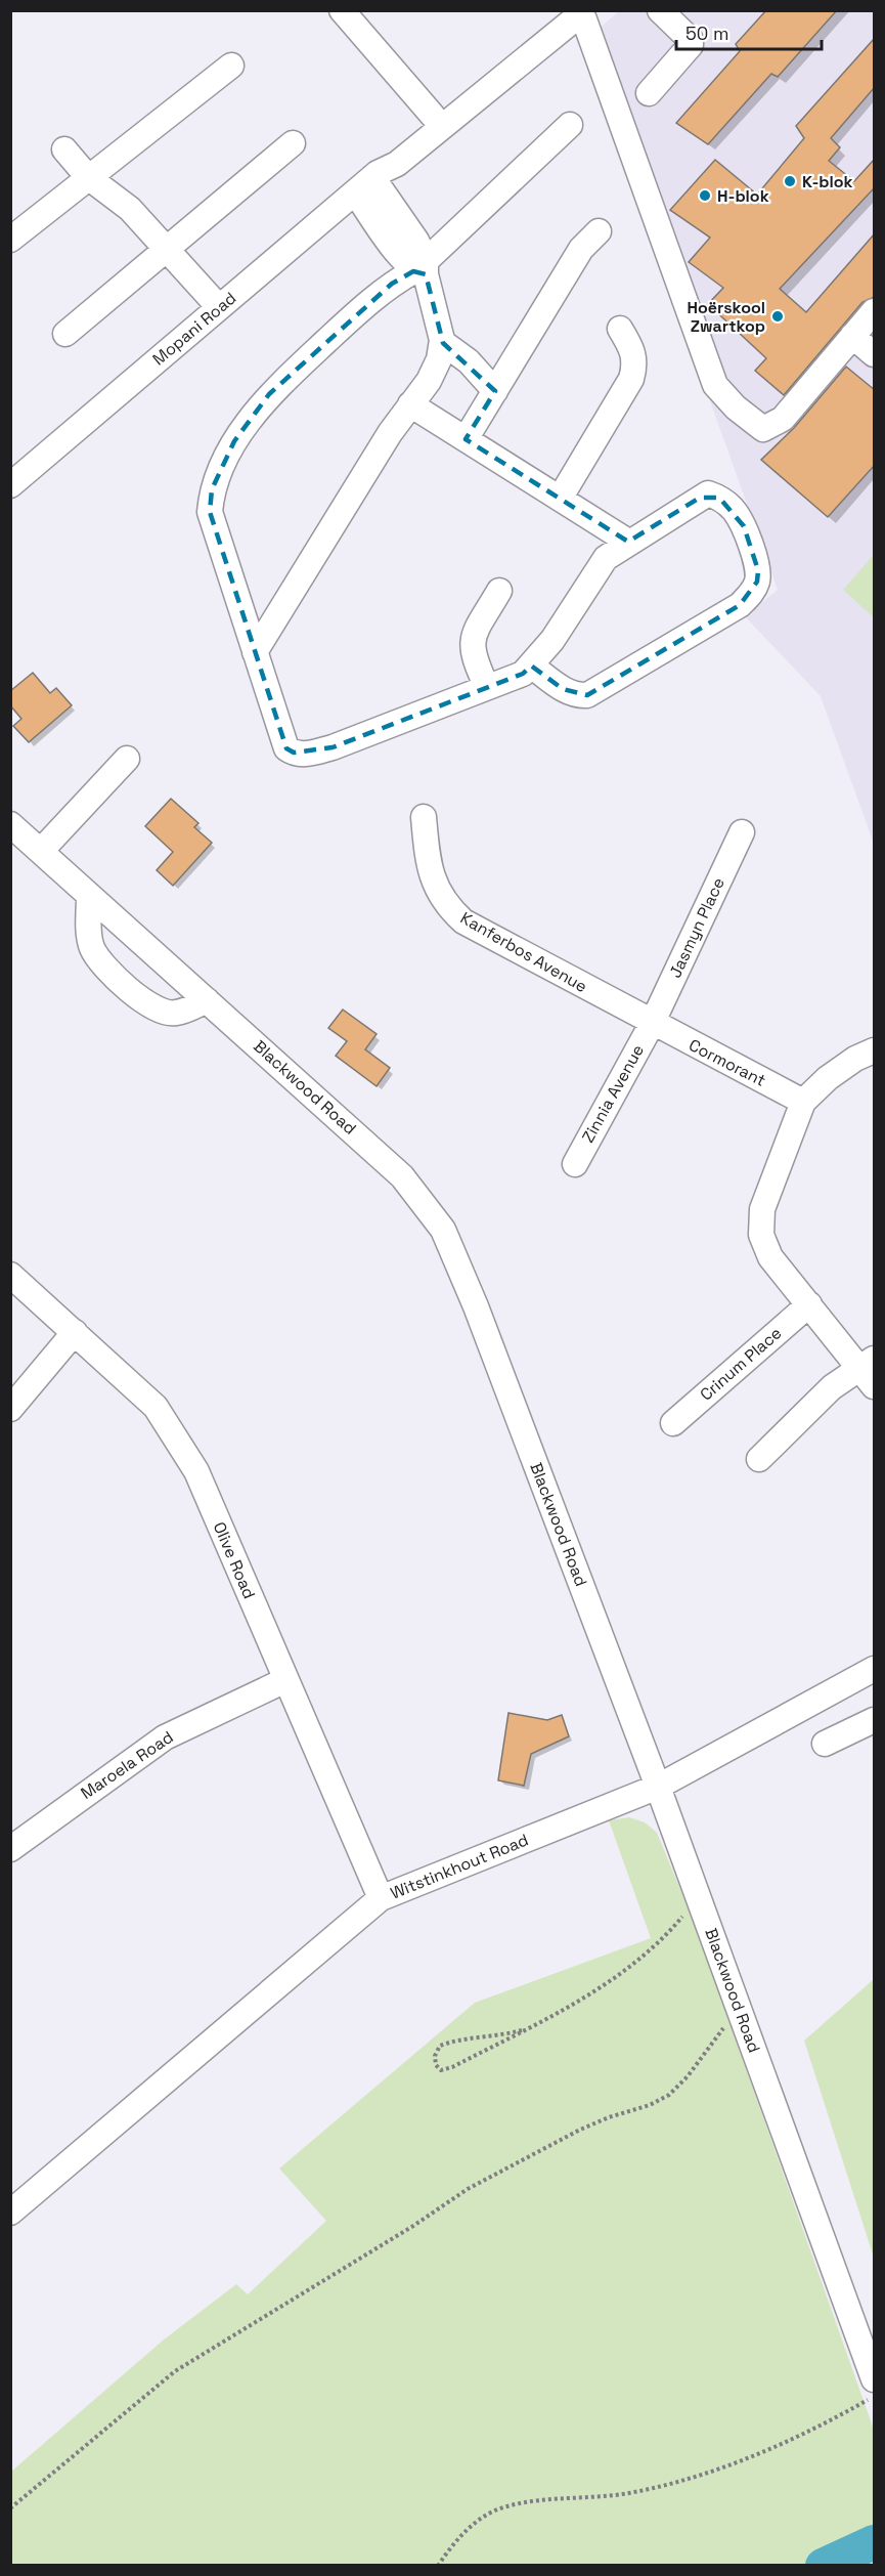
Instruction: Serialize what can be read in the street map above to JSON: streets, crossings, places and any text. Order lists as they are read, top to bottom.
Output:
{
  "streets": {
    "street": [
      "Mopani Road",
      "Jasmyn Place",
      "Kanferbos Avenue",
      "Cormorant",
      "Blackwood Road",
      "Zinnia Avenue",
      "Crinum Place",
      "Olive Road",
      "Maroela Road",
      "Witstinkhout Road"
    ]
  },
  "crossings": [
    ["Jasmyn Place", "Kanferbos Avenue"],
    ["Jasmyn Place", "Cormorant"],
    ["Jasmyn Place", "Zinnia Avenue"],
    ["Kanferbos Avenue", "Cormorant"],
    ["Kanferbos Avenue", "Zinnia Avenue"],
    ["Cormorant", "Zinnia Avenue"],
    ["Blackwood Road", "Witstinkhout Road"],
    ["Olive Road", "Maroela Road"],
    ["Olive Road", "Witstinkhout Road"]
  ],
  "places": ["K-blok", "H-blok", "Hoërskool Zwartkop"],
  "scale_bar": "50 m"
}
